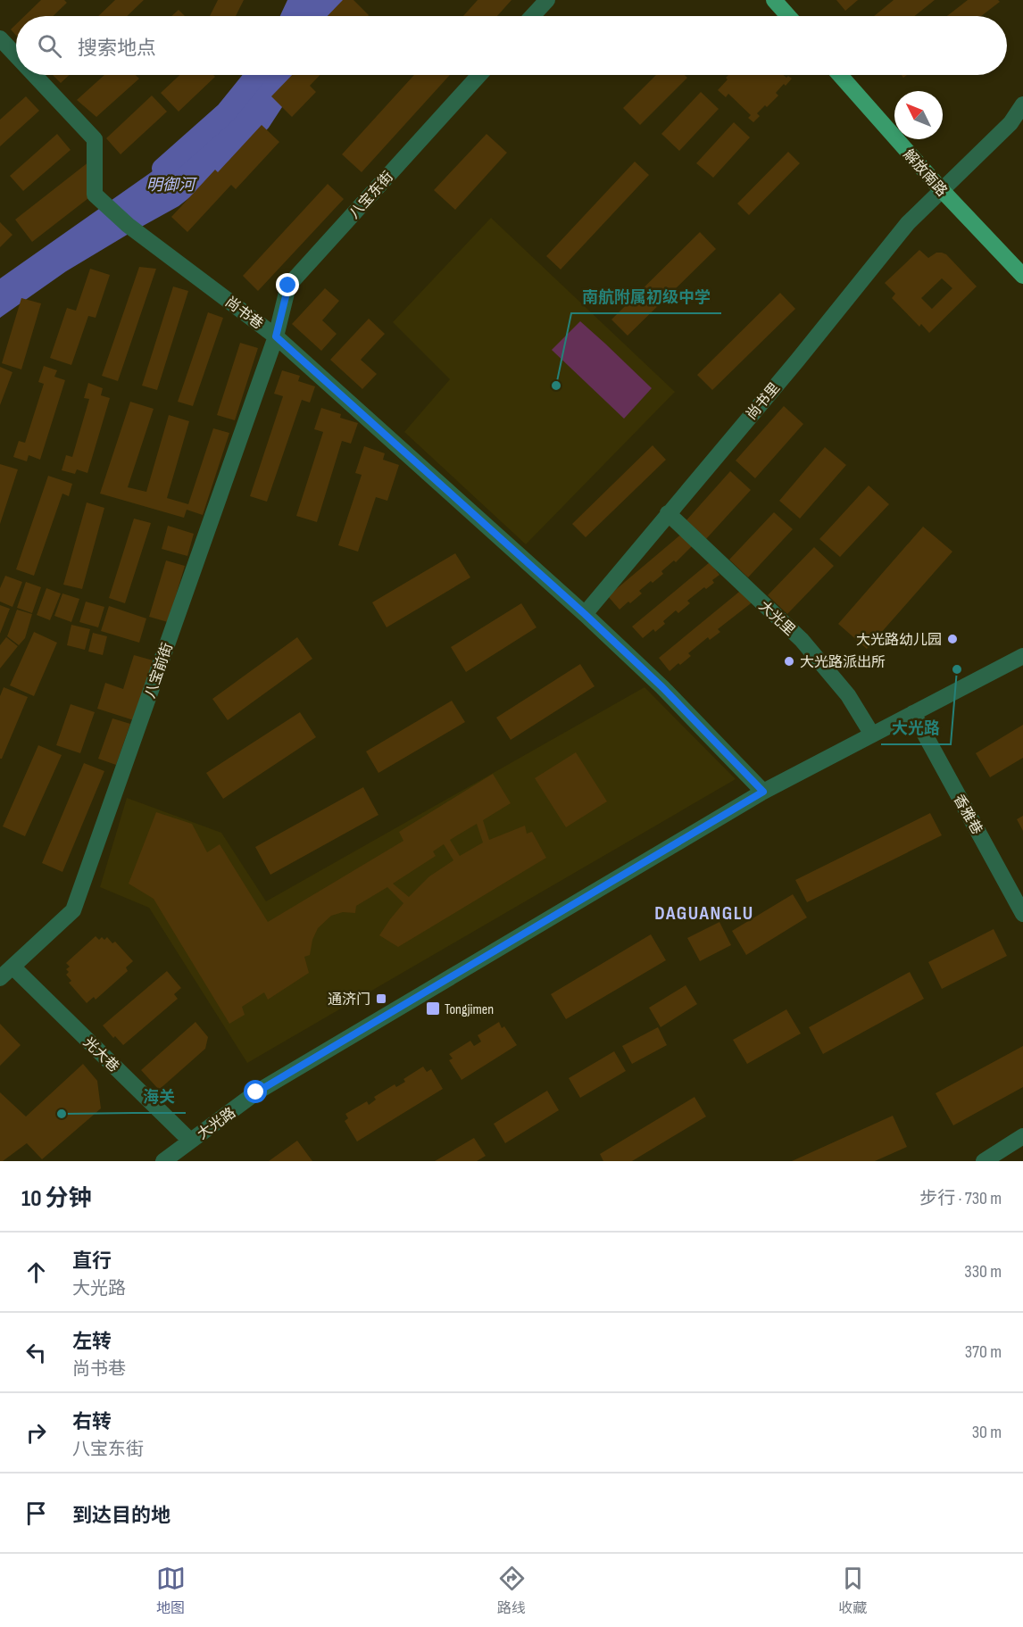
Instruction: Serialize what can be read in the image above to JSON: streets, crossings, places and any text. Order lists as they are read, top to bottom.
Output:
{
  "streets": {
    "street": [
      "解放南路",
      "八宝东街",
      "尚书巷",
      "尚书里",
      "大光里",
      "八宝前街",
      "香雅巷",
      "光大巷",
      "大光路"
    ]
  },
  "crossings": [
    ["解放南路", "尚书里"],
    ["八宝东街", "尚书巷"],
    ["八宝东街", "八宝前街"],
    ["尚书巷", "尚书里"],
    ["尚书巷", "八宝前街"],
    ["尚书巷", "大光路"],
    ["尚书里", "大光里"],
    ["大光里", "大光路"],
    ["八宝前街", "光大巷"],
    ["香雅巷", "大光路"],
    ["光大巷", "大光路"]
  ],
  "districts": ["DAGUANGLU"],
  "water": ["明御河"],
  "places": {
    "other": [
      "南航附属初级中学",
      "大光路幼儿园",
      "大光路派出所",
      "大光路",
      "海关"
    ],
    "transit": ["通济门", "Tongjimen"]
  },
  "north": "top left",
  "page": {
    "search": "搜索地点",
    "heading": ["10 分钟", "步行 · 730 m"],
    "list": [
      ["直行", "大光路", "330 m"],
      ["左转", "尚书巷", "370 m"],
      ["右转", "八宝东街", "30 m"],
      "到达目的地"
    ],
    "nav": ["地图", "路线", "收藏"]
  }
}
